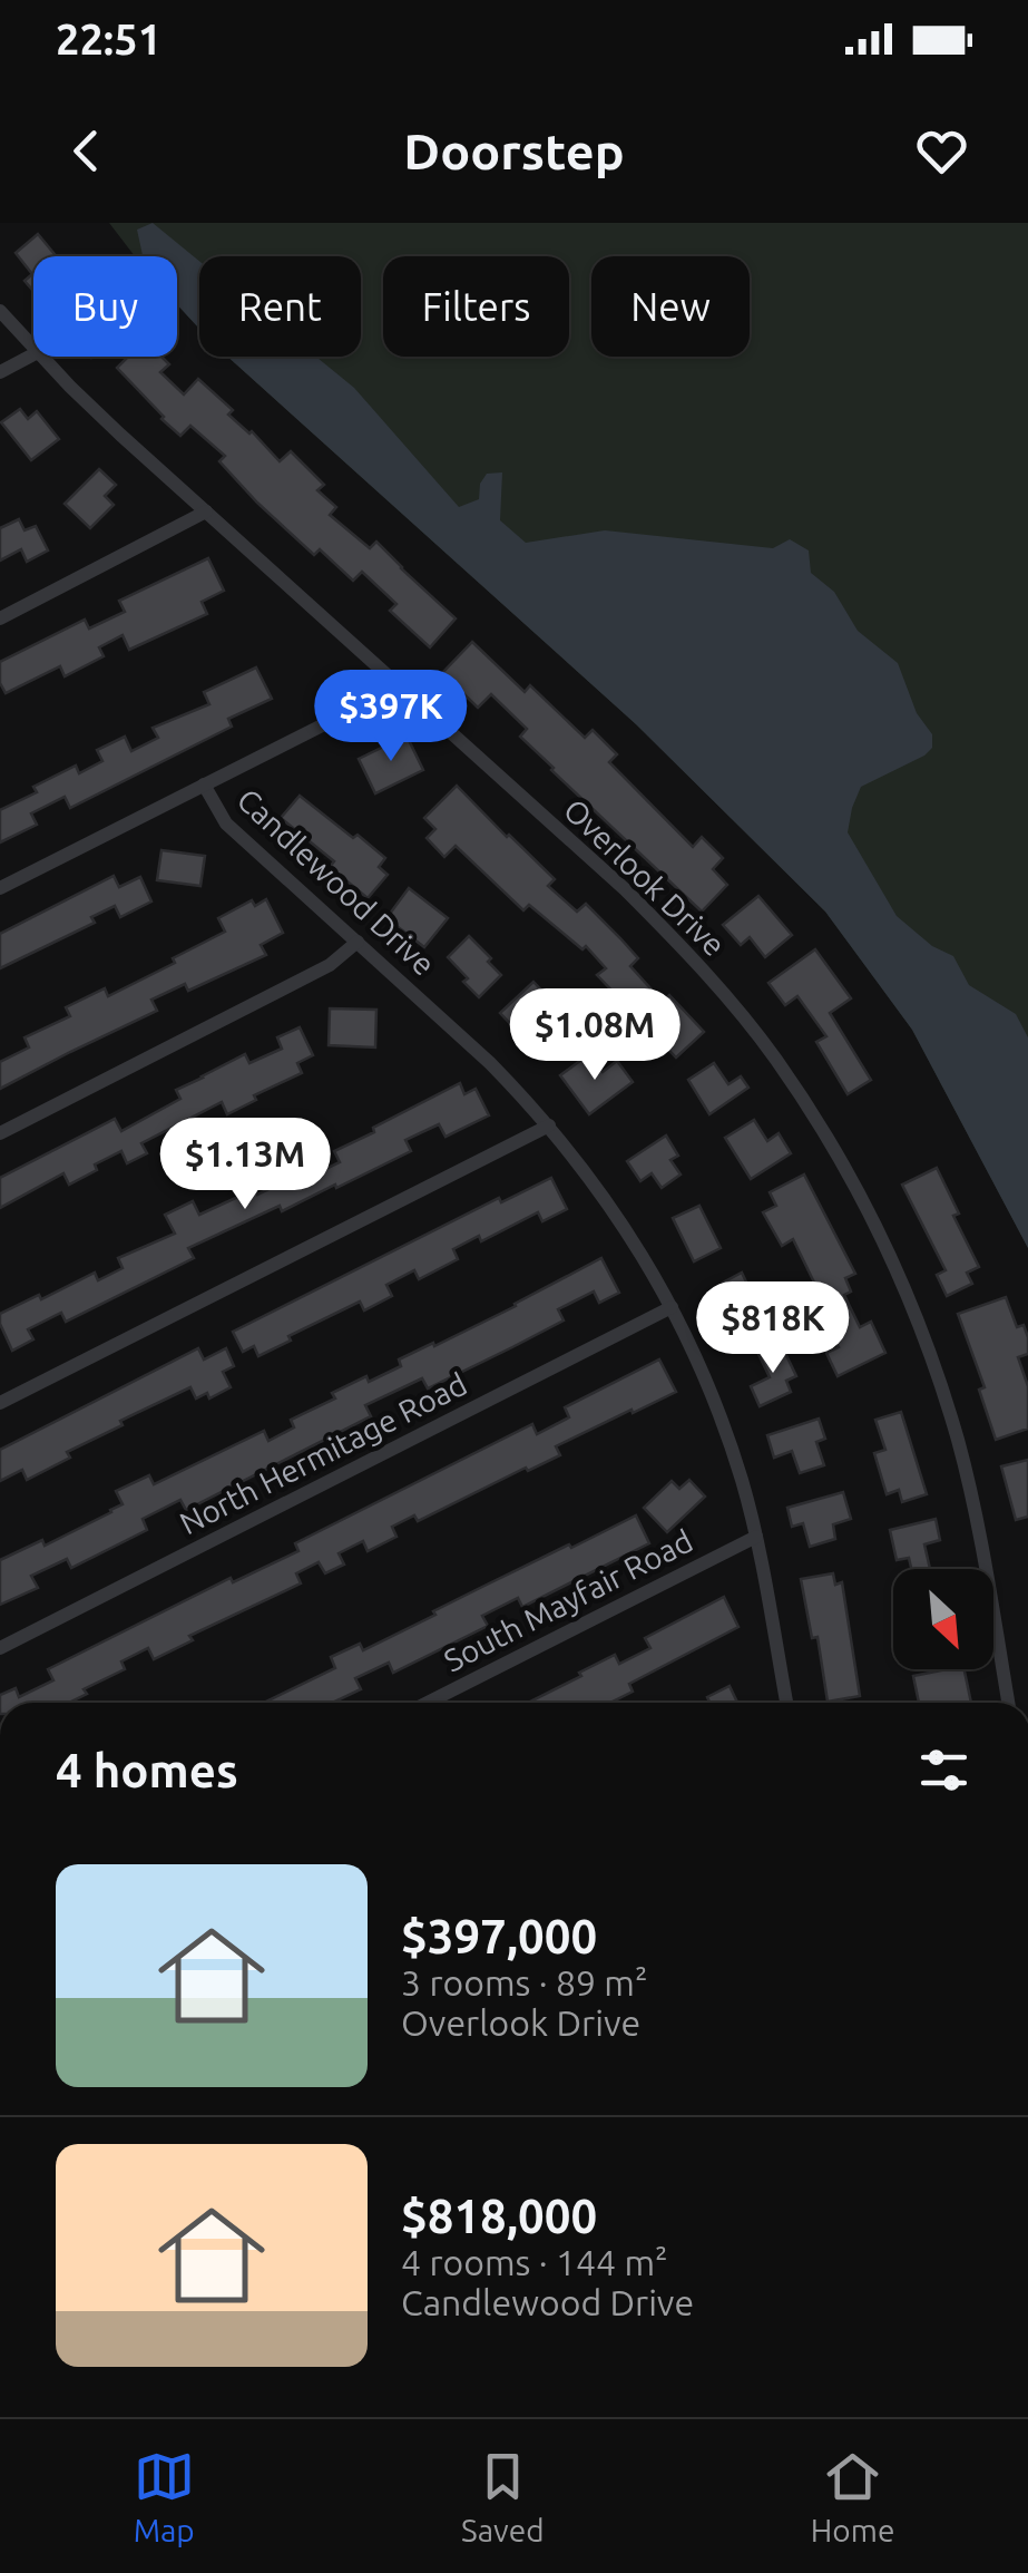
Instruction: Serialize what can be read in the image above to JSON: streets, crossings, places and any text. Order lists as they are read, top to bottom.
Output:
{
  "streets": {
    "street": [
      "Overlook Drive",
      "Candlewood Drive",
      "North Hermitage Road",
      "South Mayfair Road"
    ]
  },
  "crossings": [
    ["Candlewood Drive", "North Hermitage Road"],
    ["Candlewood Drive", "South Mayfair Road"]
  ],
  "north": "bottom right",
  "page": {
    "status": "22:51",
    "header": "Doorstep",
    "chip": [
      "Buy",
      "Rent",
      "Filters",
      "New"
    ],
    "price": [
      "$397K",
      "$1.08M",
      "$1.13M",
      "$818K"
    ],
    "heading": "4 homes",
    "list": [
      {
        "name": "$397,000",
        "note": "3 rooms · 89 m² · Overlook Drive"
      },
      {
        "name": "$818,000",
        "note": "4 rooms · 144 m² · Candlewood Drive"
      }
    ],
    "tabs": ["Map", "Saved", "Home"]
  }
}
